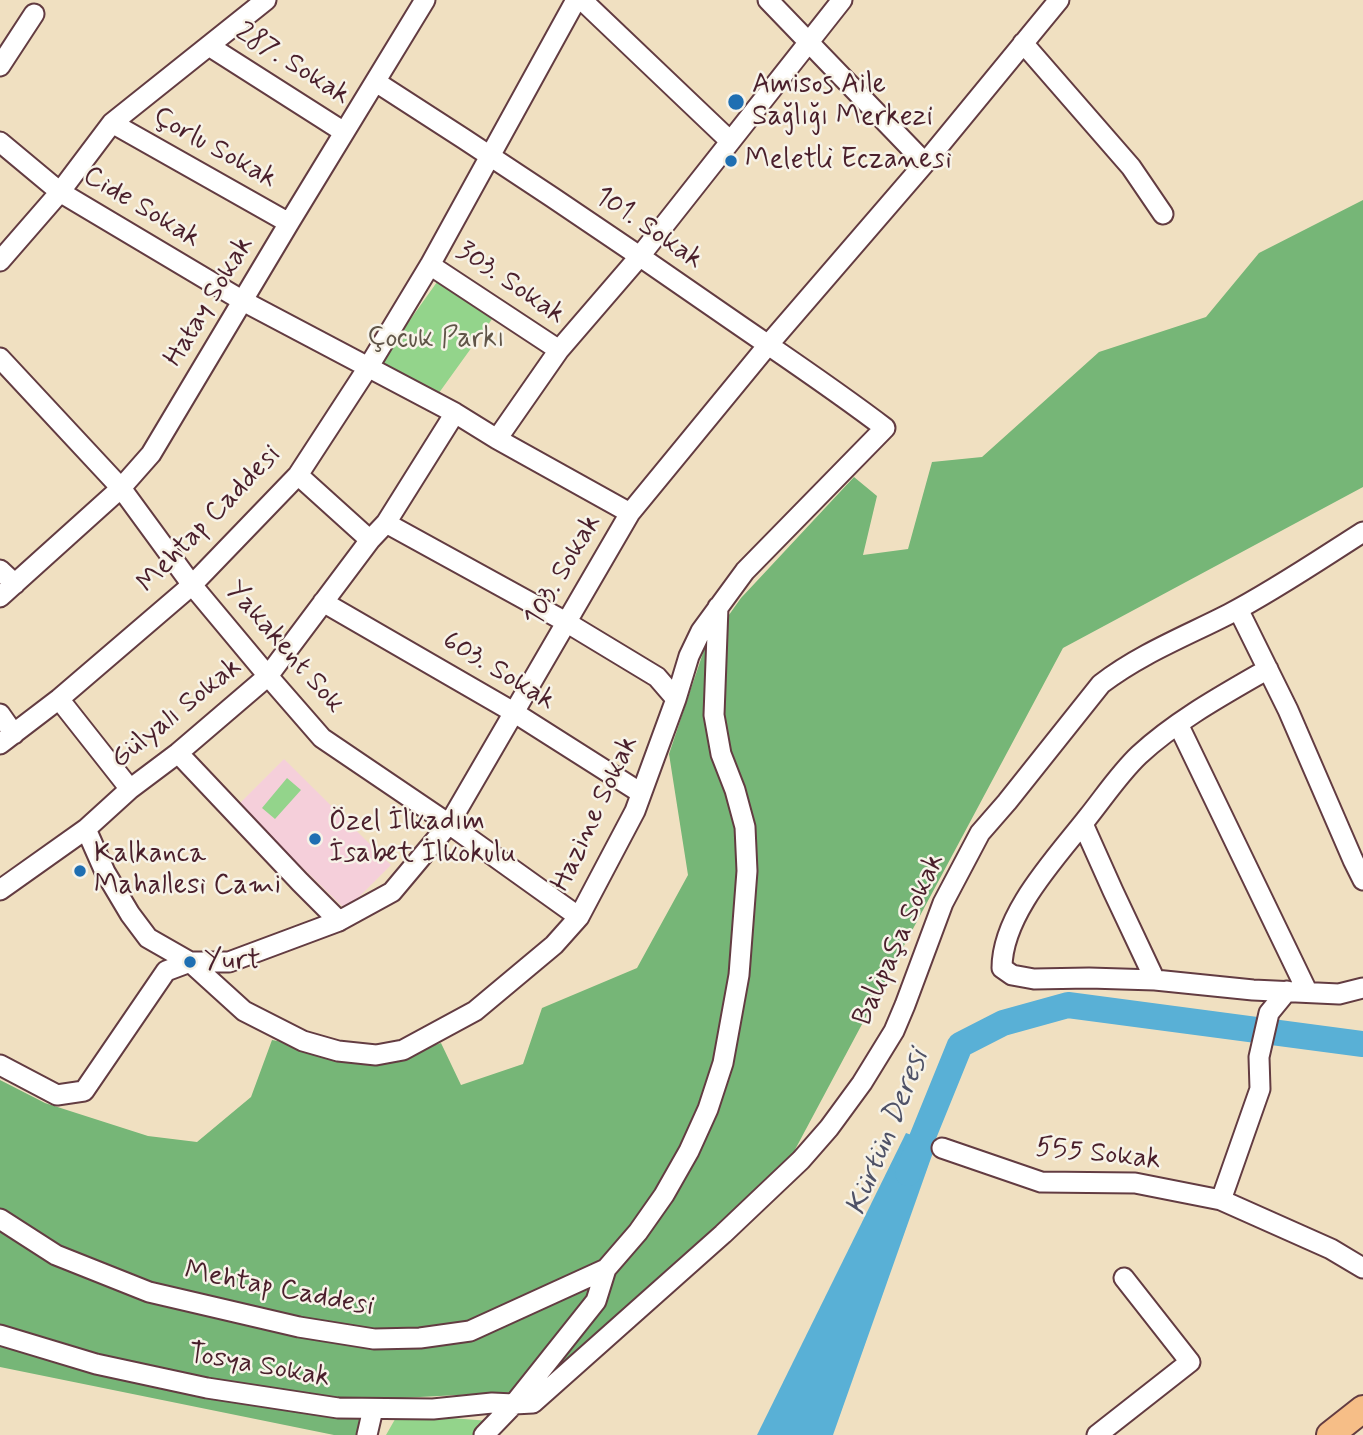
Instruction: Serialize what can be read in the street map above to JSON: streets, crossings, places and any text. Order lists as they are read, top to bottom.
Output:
{
  "streets": {
    "street": [
      "287. Sokak",
      "Çorlu Sokak",
      "Cide Sokak",
      "101. Sokak",
      "303. Sokak",
      "Hatay Sokak",
      "Mehtap Caddesi",
      "103. Sokak",
      "Yakakent Sok",
      "603. Sokak",
      "Gülyalı Sokak",
      "Hazine Sokak",
      "Balipaşa Sokak",
      "555 Sokak",
      "Tosya Sokak"
    ]
  },
  "crossings": [
    ["287. Sokak", "Hatay Sokak"],
    ["Çorlu Sokak", "Hatay Sokak"],
    ["Cide Sokak", "Hatay Sokak"],
    ["Cide Sokak", "Mehtap Caddesi"],
    ["Cide Sokak", "103. Sokak"],
    ["Cide Sokak", "Gülyalı Sokak"],
    ["101. Sokak", "Hatay Sokak"],
    ["101. Sokak", "Mehtap Caddesi"],
    ["101. Sokak", "103. Sokak"],
    ["101. Sokak", "Hazine Sokak"],
    ["303. Sokak", "Mehtap Caddesi"],
    ["Hatay Sokak", "Yakakent Sok"],
    ["Mehtap Caddesi", "Yakakent Sok"],
    ["Mehtap Caddesi", "Hazine Sokak"],
    ["Mehtap Caddesi", "Balipaşa Sokak"],
    ["103. Sokak", "Yakakent Sok"],
    ["103. Sokak", "603. Sokak"],
    ["103. Sokak", "Hazine Sokak"],
    ["Yakakent Sok", "Gülyalı Sokak"],
    ["Yakakent Sok", "Hazine Sokak"],
    ["603. Sokak", "Gülyalı Sokak"],
    ["603. Sokak", "Hazine Sokak"],
    ["Gülyalı Sokak", "Hazine Sokak"],
    ["Balipaşa Sokak", "Tosya Sokak"]
  ],
  "water": ["Kürtün Deresi"],
  "parks": ["Çocuk Parkı"],
  "places": [
    "Amisos Aile Sağlığı Merkezi",
    "Meletli Eczanesi",
    "Özel İlkadım İsabet İlkokulu",
    "Kalkanca Mahallesi Cami",
    "Yurt"
  ]
}
